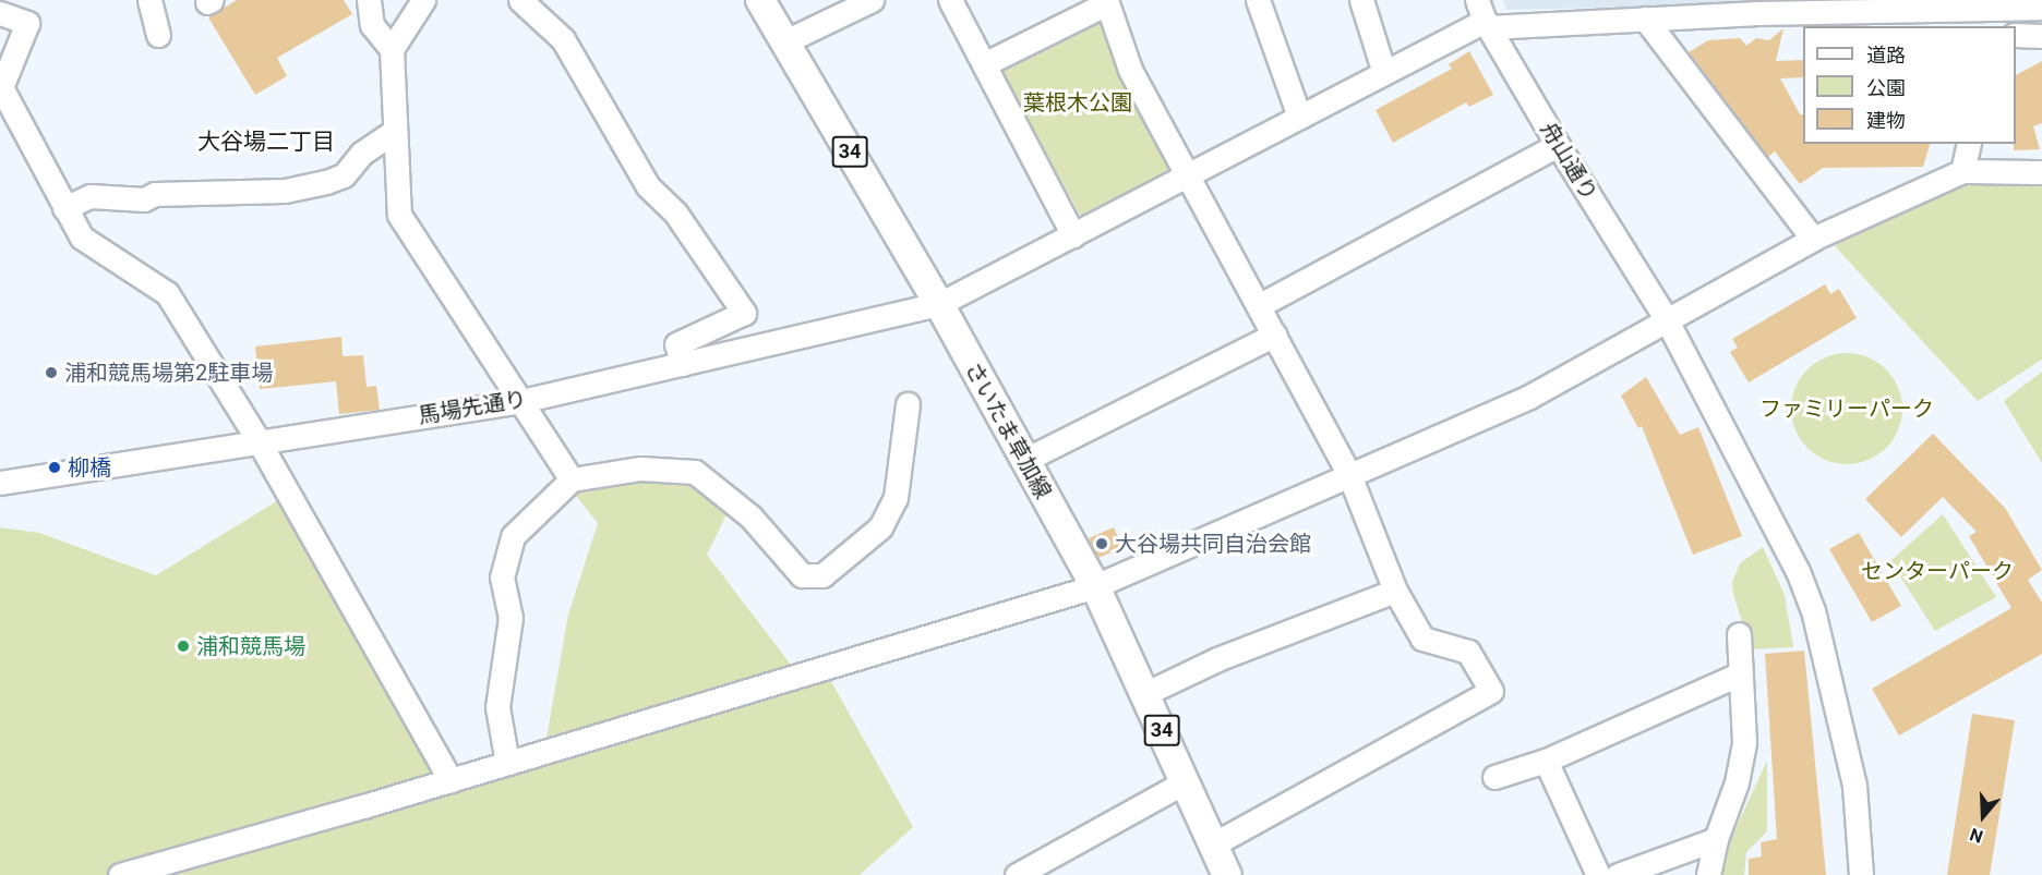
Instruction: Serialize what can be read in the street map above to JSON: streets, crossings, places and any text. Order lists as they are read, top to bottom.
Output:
{
  "streets": {
    "main road": ["34", "さいたま草加線"],
    "street": ["舟山通り", "馬場先通り"]
  },
  "crossings": [
    ["舟山通り", "馬場先通り"],
    ["馬場先通り", "さいたま草加線"]
  ],
  "districts": ["大谷場二丁目"],
  "parks": ["葉根木公園", "ファミリーパーク", "センターパーク"],
  "places": [
    "浦和競馬場第2駐車場",
    "柳橋",
    "大谷場共同自治会館",
    "浦和競馬場"
  ],
  "legend": ["道路", "公園", "建物"],
  "north": "bottom"
}
